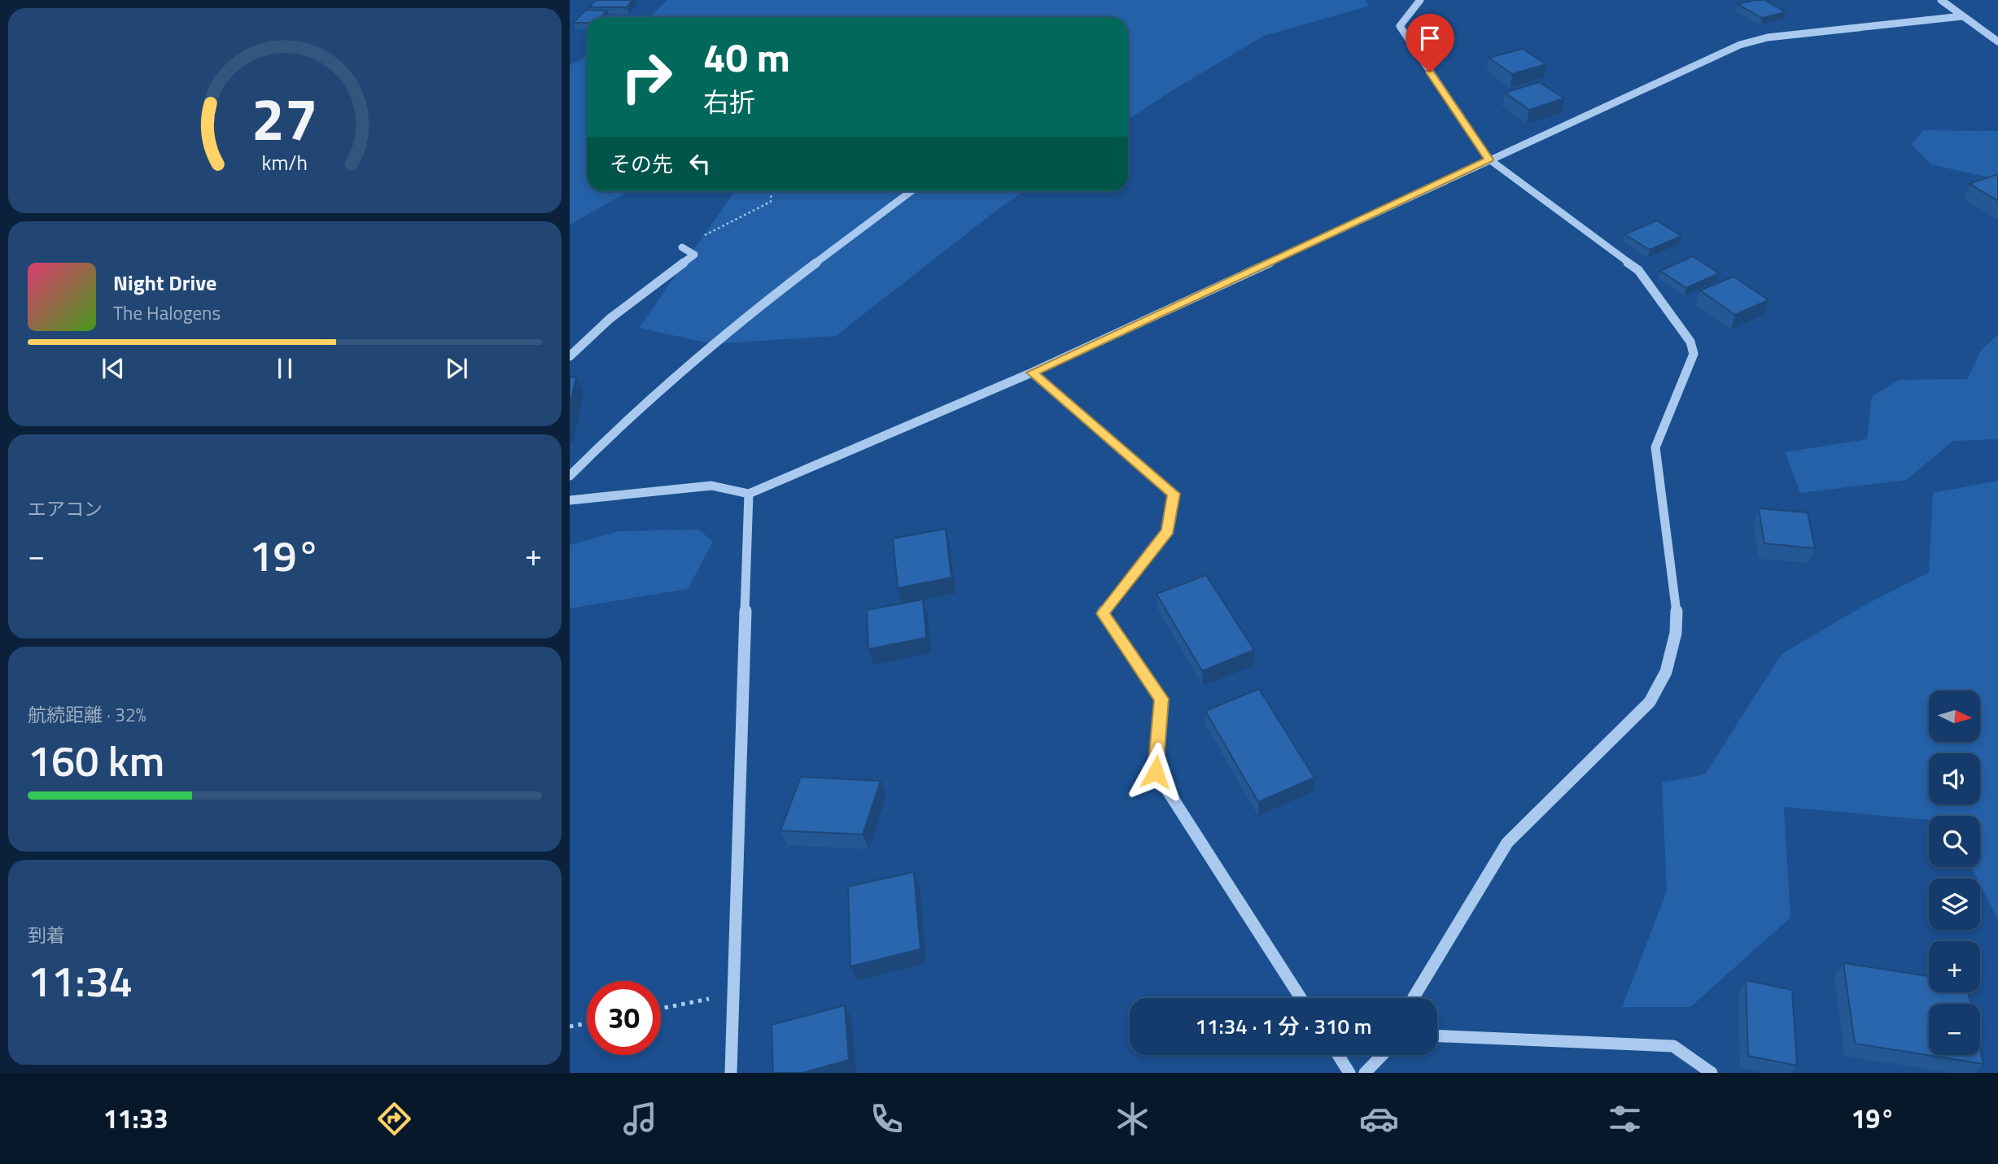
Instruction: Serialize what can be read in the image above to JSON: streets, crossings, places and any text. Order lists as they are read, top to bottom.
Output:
{
  "north": "right",
  "page": {
    "turn": ["40 m", "右折"],
    "then": "その先",
    "song": ["Night Drive", "The Halogens"],
    "tile": [
      "エアコン",
      ["航続距離 · 32%", "160 km"],
      ["到着", "11:34"]
    ],
    "heat": ["−", "19°", "+"],
    "map_buttons": ["+", "−"],
    "limit": "30",
    "trip": "11:34 · 1 分 · 310 m",
    "tabs": ["11:33", "19°"],
    "gauge": ["27", "km/h"]
  }
}
